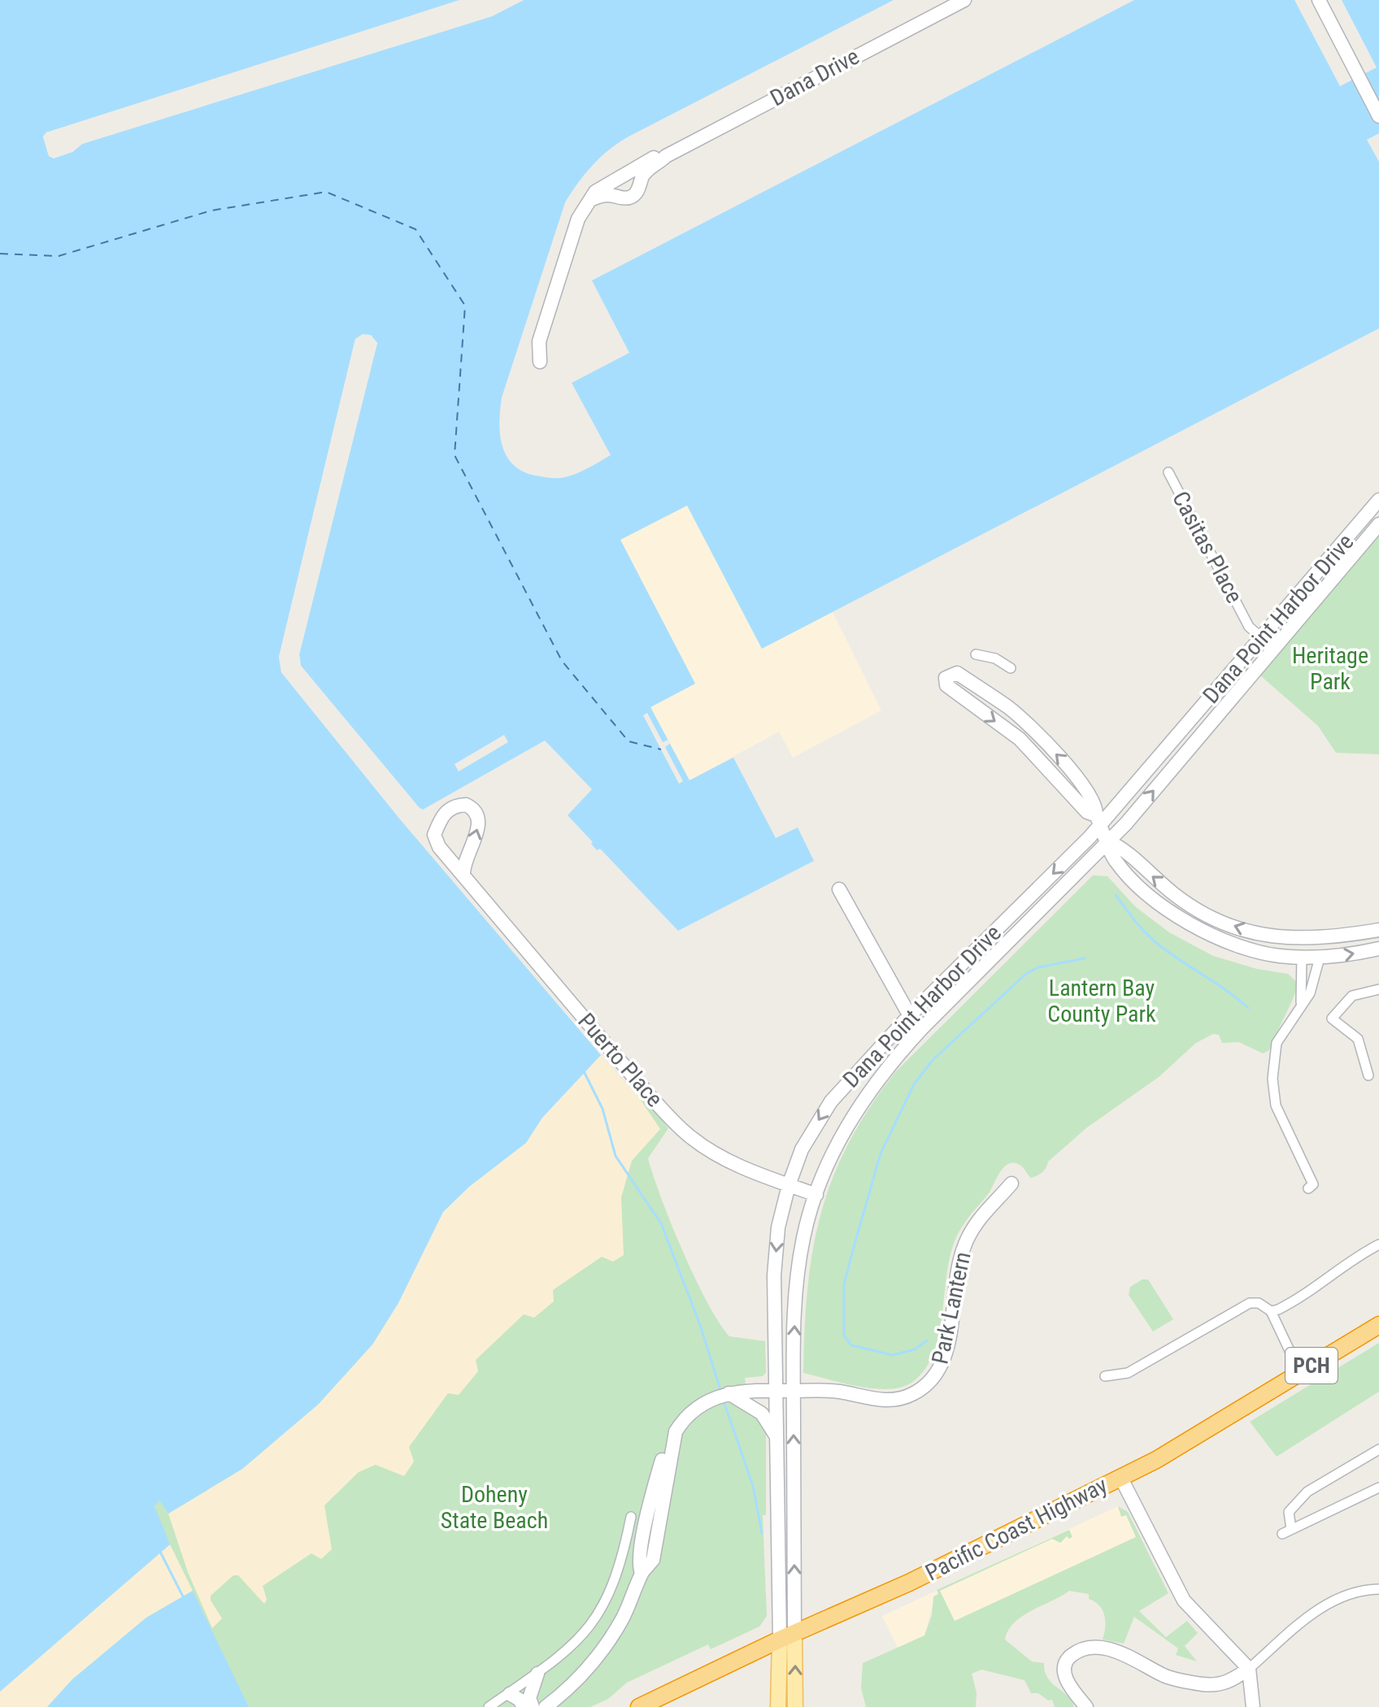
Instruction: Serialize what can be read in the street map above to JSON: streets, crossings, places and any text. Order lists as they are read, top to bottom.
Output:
{
  "streets": {
    "highway": ["PCH", "Pacific Coast Highway"],
    "street": [
      "Dana Drive",
      "Casitas Place",
      "Dana Point Harbor Drive",
      "Puerto Place",
      "Park Lantern"
    ]
  },
  "crossings": [
    ["Casitas Place", "Dana Point Harbor Drive"],
    ["Dana Point Harbor Drive", "Puerto Place"],
    ["Dana Point Harbor Drive", "Park Lantern"],
    ["Dana Point Harbor Drive", "Pacific Coast Highway"]
  ],
  "parks": ["Heritage Park", "Lantern Bay County Park", "Doheny State Beach"]
}
